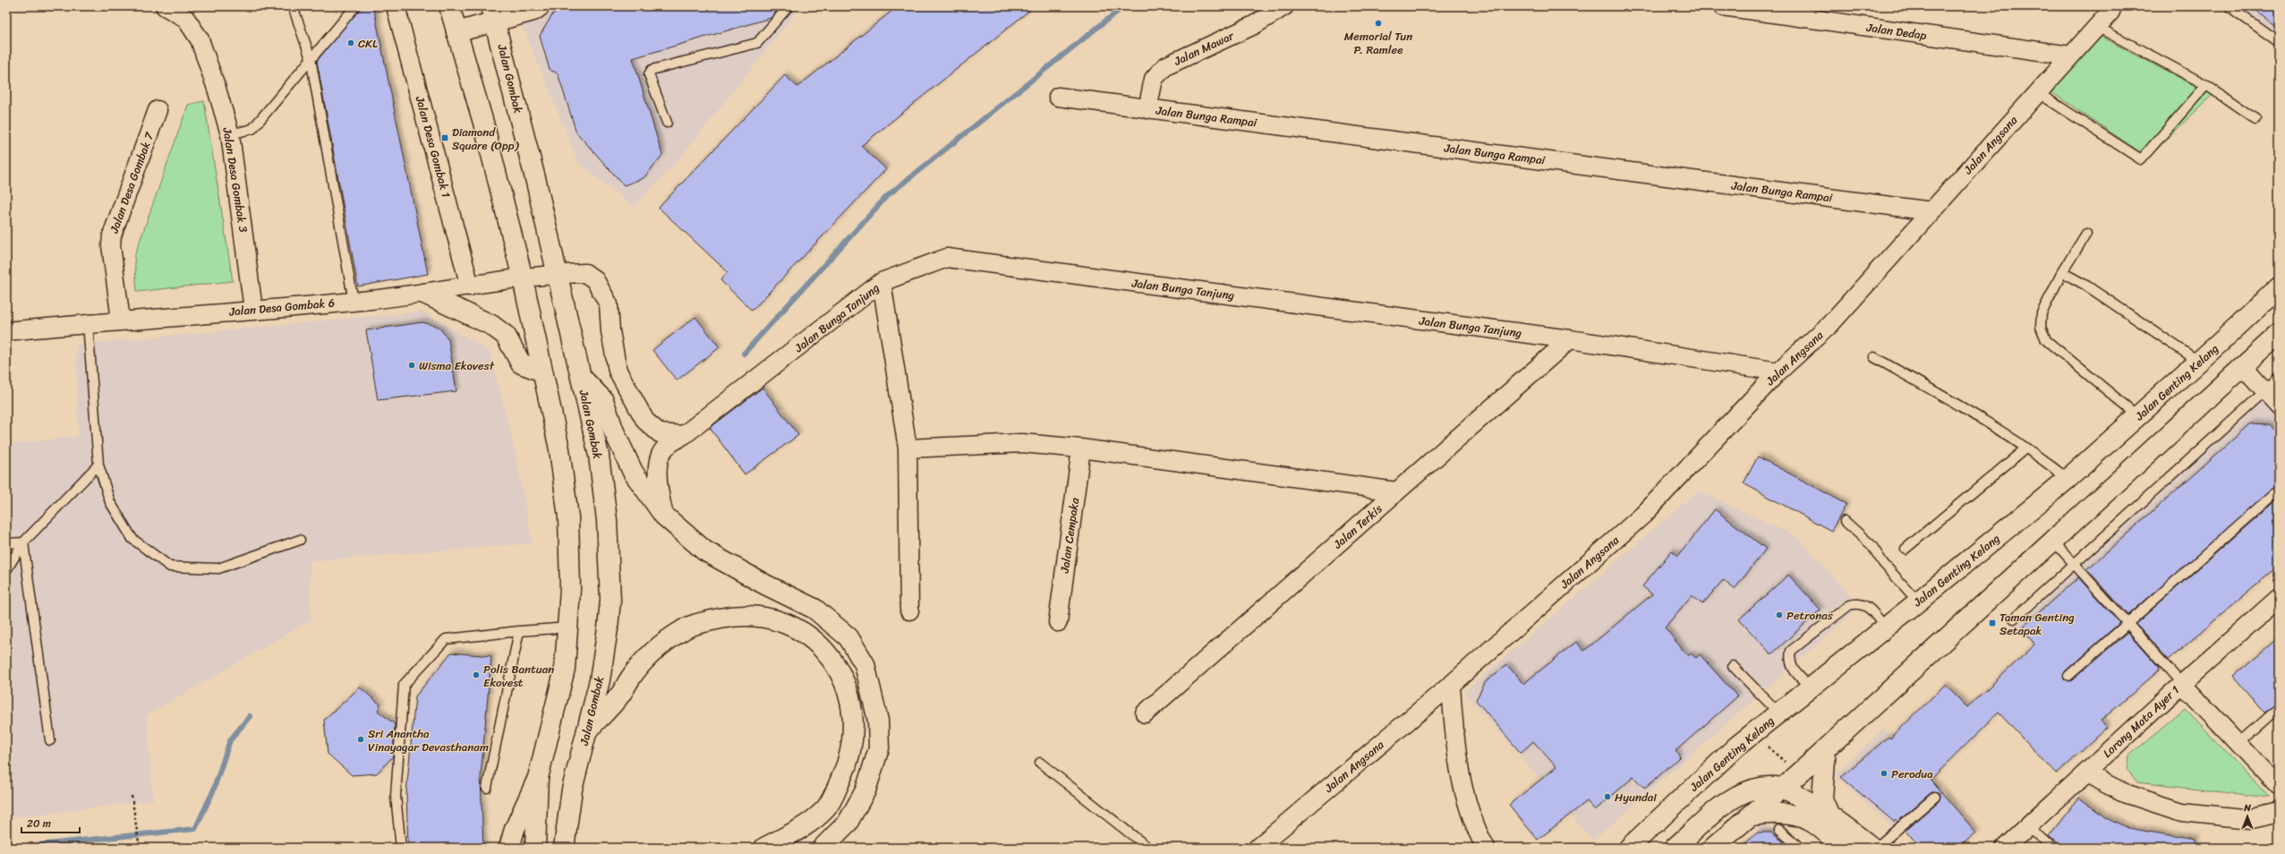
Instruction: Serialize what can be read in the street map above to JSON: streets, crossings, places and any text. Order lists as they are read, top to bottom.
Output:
{
  "streets": {
    "main road": ["Jalan Gombak", "Jalan Genting Kelang"],
    "street": [
      "Jalan Dedap",
      "Jalan Mawar",
      "Jalan Bunga Rampai",
      "Jalan Angsana",
      "Jalan Desa Gombak 1",
      "Jalan Desa Gombak 3",
      "Jalan Desa Gombak 7",
      "Jalan Bunga Tanjung",
      "Jalan Desa Gombak 6",
      "Jalan Terkis",
      "Jalan Cempaka",
      "Lorong Mata Ayer 1"
    ]
  },
  "crossings": [
    ["Jalan Dedap", "Jalan Angsana"],
    ["Jalan Mawar", "Jalan Bunga Rampai"],
    ["Jalan Gombak", "Jalan Desa Gombak 6"],
    ["Jalan Bunga Rampai", "Jalan Angsana"],
    ["Jalan Angsana", "Jalan Bunga Tanjung"],
    ["Jalan Desa Gombak 1", "Jalan Desa Gombak 6"],
    ["Jalan Desa Gombak 3", "Jalan Desa Gombak 6"],
    ["Jalan Desa Gombak 7", "Jalan Desa Gombak 6"],
    ["Jalan Bunga Tanjung", "Jalan Desa Gombak 6"],
    ["Jalan Bunga Tanjung", "Jalan Terkis"]
  ],
  "places": {
    "other": [
      "Memorial Tun P. Ramlee",
      "CKL",
      "Wisma Ekovest",
      "Petronas",
      "Polis Bantuan Ekovest",
      "Sri Anantha Vinayagar Devasthanam",
      "Perodua",
      "Hyundai"
    ],
    "transit": ["Diamond Square (Opp)", "Taman Genting Setapak"]
  },
  "scale_bar": "20 m",
  "north": "top"
}
